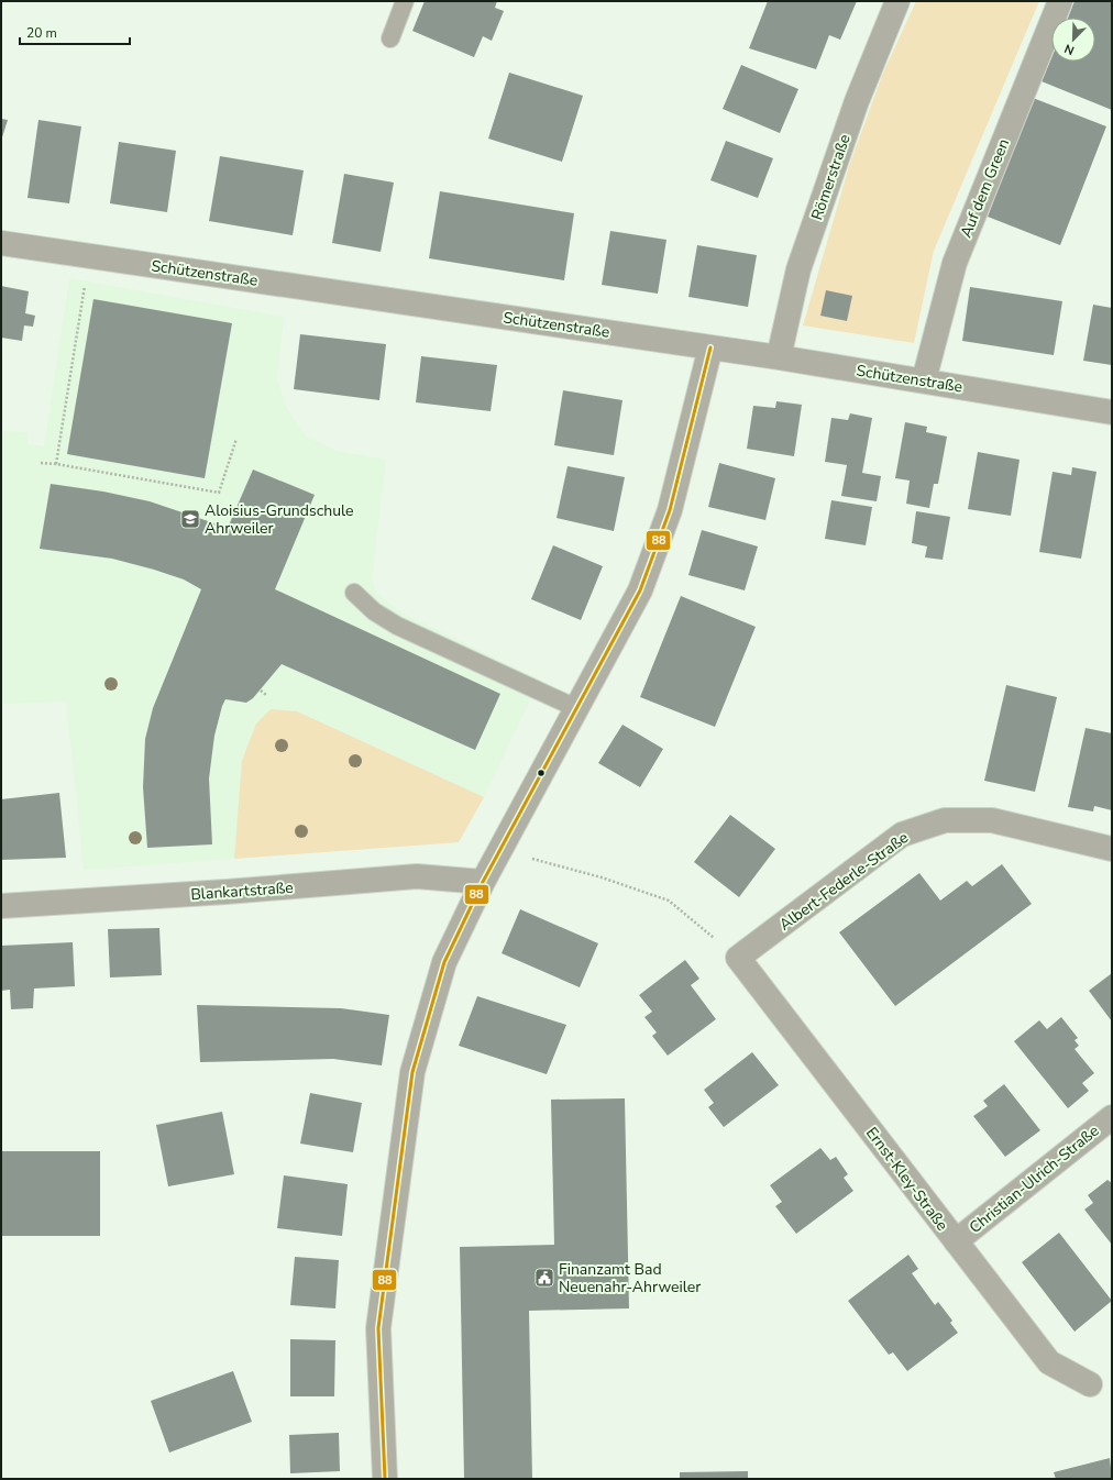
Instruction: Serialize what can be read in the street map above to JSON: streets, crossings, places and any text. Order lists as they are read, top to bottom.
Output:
{
  "streets": {
    "street": [
      "Römerstraße",
      "Auf dem Green",
      "Schützenstraße",
      "Albert-Federle-Straße",
      "Blankartstraße",
      "Ernst-Kley-Straße",
      "Christian-Ulrich-Straße"
    ]
  },
  "crossings": [
    ["Römerstraße", "Schützenstraße"],
    ["Auf dem Green", "Schützenstraße"],
    ["Albert-Federle-Straße", "Ernst-Kley-Straße"],
    ["Ernst-Kley-Straße", "Christian-Ulrich-Straße"]
  ],
  "places": {
    "school or university": ["Aloisius-Grundschule Ahrweiler"],
    "public building": ["Finanzamt Bad Neuenahr-Ahrweiler"]
  },
  "lines": ["transit line 88"],
  "scale_bar": "20 m",
  "north": "bottom left"
}
